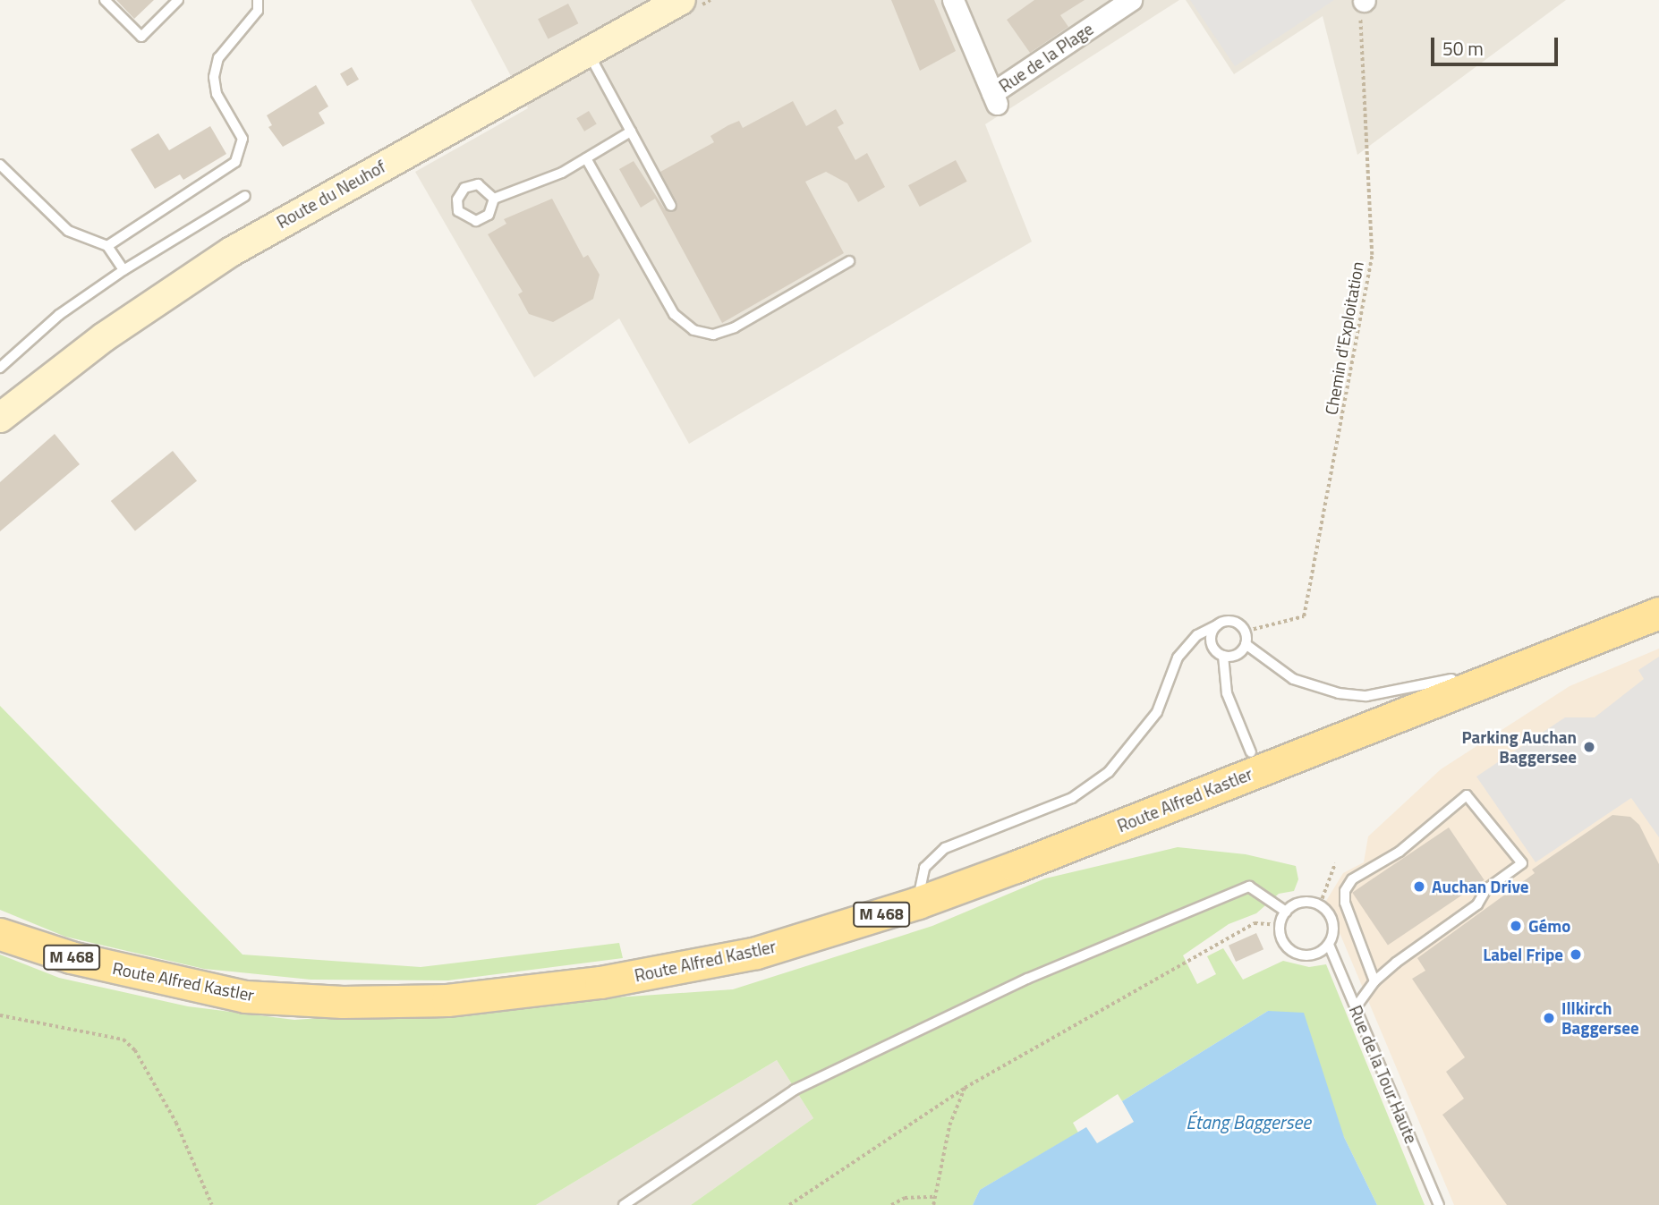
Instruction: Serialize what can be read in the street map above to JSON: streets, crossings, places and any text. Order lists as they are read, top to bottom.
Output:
{
  "streets": {
    "main road": ["Route Alfred Kastler", "M 468"],
    "street": ["Rue de la Plage", "Route du Neuhof"],
    "lane": ["Rue de la Tour Haute"],
    "path": ["Chemin d'Exploitation"]
  },
  "water": ["Étang Baggersee"],
  "places": [
    "Parking Auchan Baggersee",
    "Auchan Drive",
    "Gémo",
    "Label Fripe",
    "Illkirch Baggersee"
  ],
  "scale_bar": "50 m"
}
